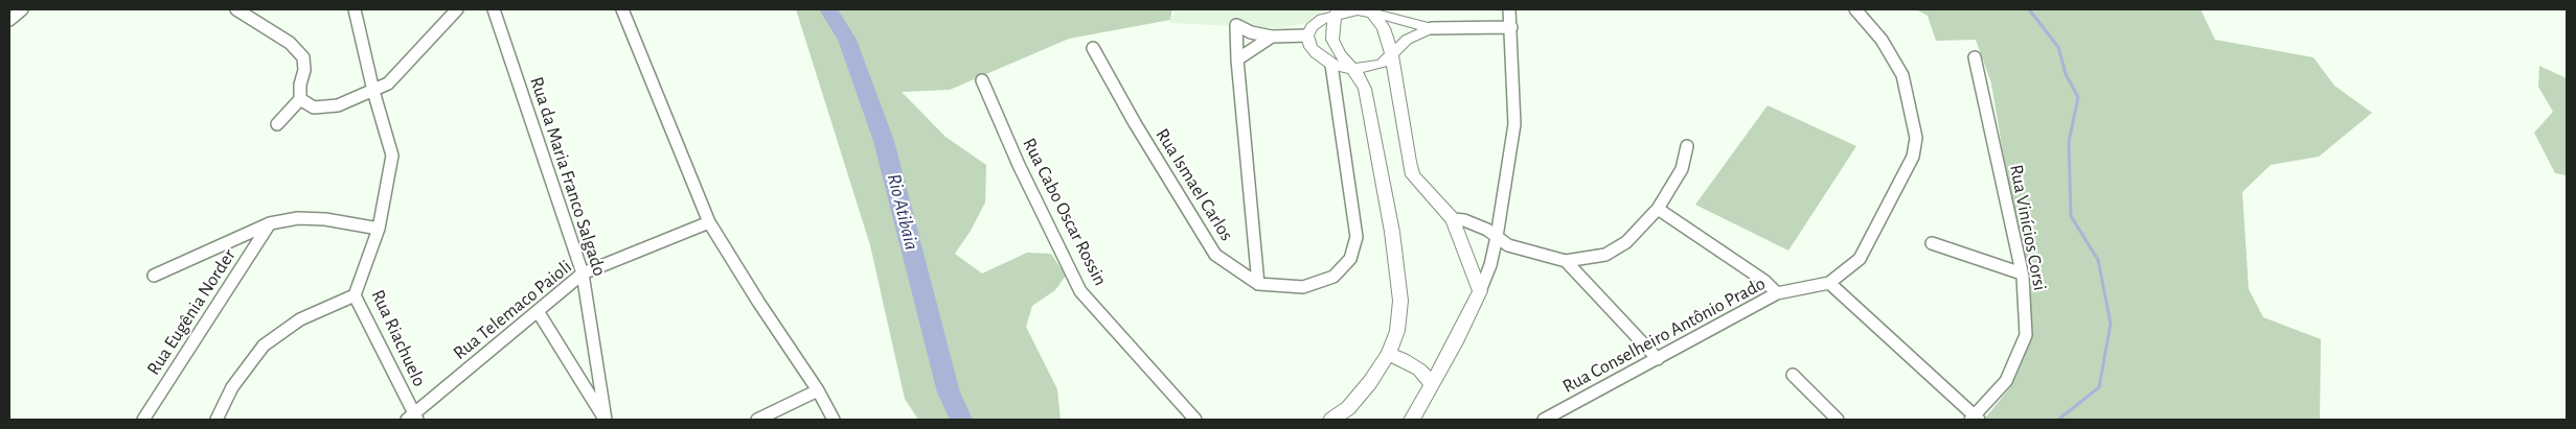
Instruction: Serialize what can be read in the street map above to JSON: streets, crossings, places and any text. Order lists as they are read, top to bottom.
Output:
{
  "streets": {
    "street": [
      "Rua da Maria Franco Salgado",
      "Rua Ismael Carlos",
      "Rua Cabo Oscar Rossin",
      "Rua Vinícios Corsi",
      "Rua Telemaco Paioli",
      "Rua Eugênia Norder",
      "Rua Conselheiro Antônio Prado",
      "Rua Riachuelo"
    ]
  },
  "crossings": [
    ["Rua da Maria Franco Salgado", "Rua Telemaco Paioli"],
    ["Rua Telemaco Paioli", "Rua Riachuelo"]
  ],
  "water": ["Rio Atibaia"]
}
